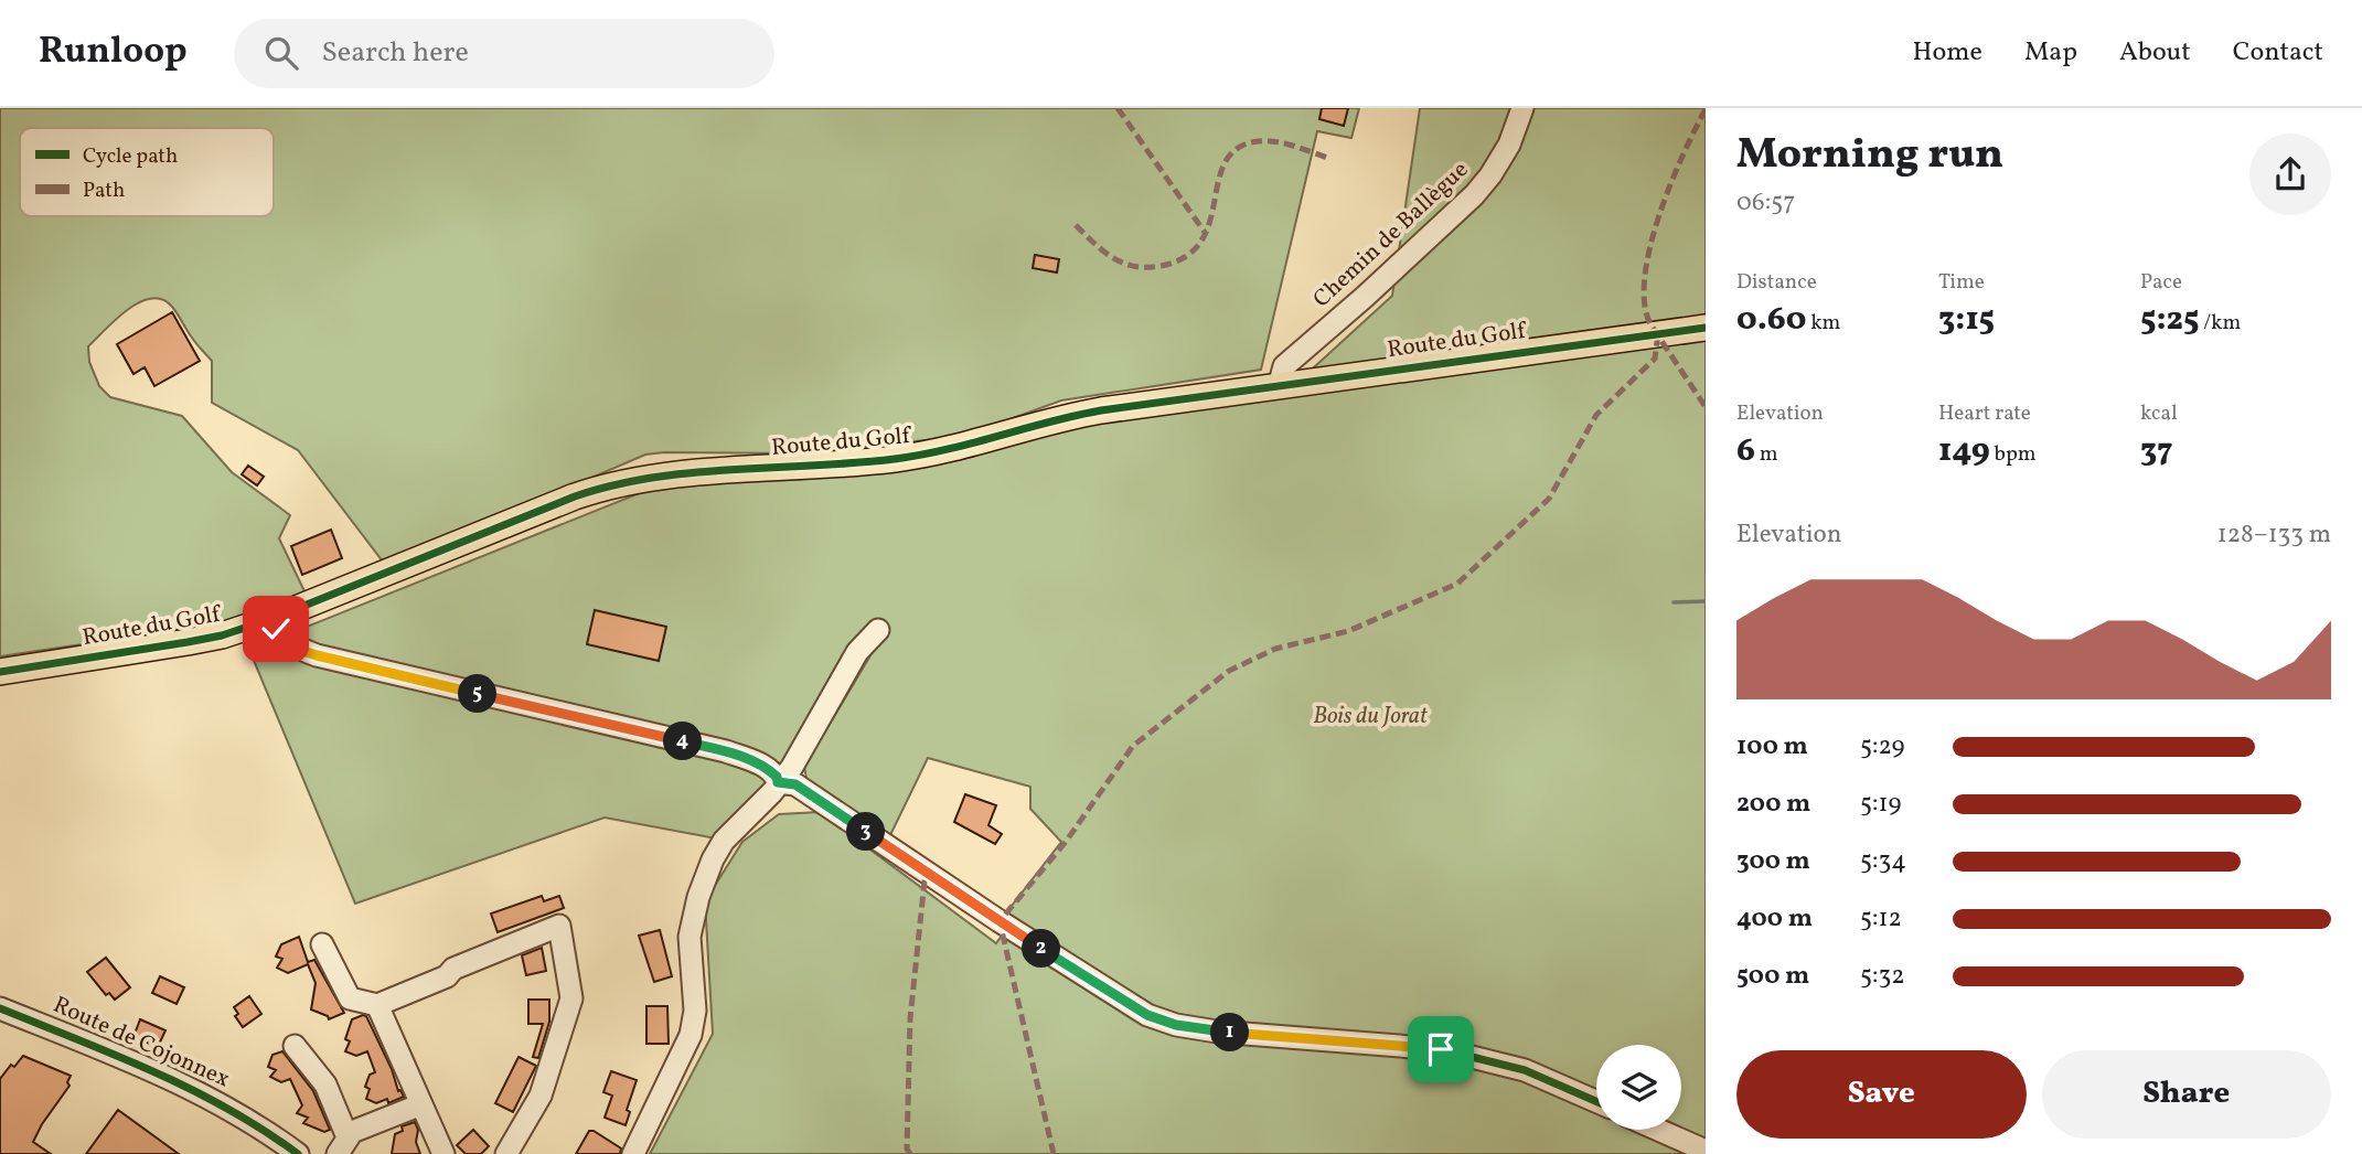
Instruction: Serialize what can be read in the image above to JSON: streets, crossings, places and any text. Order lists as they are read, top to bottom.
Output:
{
  "streets": {
    "main road": ["Route du Golf"],
    "street": ["Chemin de Ballègue", "Route de Cojonnex"]
  },
  "crossings": [
    ["Chemin de Ballègue", "Route du Golf"]
  ],
  "parks": ["Bois du Jorat"],
  "legend": ["Cycle path", "Path"],
  "page": {
    "header": "Runloop",
    "search": "Search here",
    "nav": [
      "Home",
      "Map",
      "About",
      "Contact"
    ],
    "heading": ["Morning run", "06:57"],
    "stats": [
      ["Distance", "0.60 km"],
      ["Time", "3:15"],
      ["Pace", "5:25 /km"],
      ["Elevation", "6 m"],
      ["Heart rate", "149 bpm"],
      ["kcal", "37"]
    ],
    "chart": ["Elevation", "128–133 m"],
    "pins": [
      "5",
      "4",
      "3",
      "2",
      "1"
    ],
    "list": [
      {
        "name": "100 m",
        "note": "5:29"
      },
      {
        "name": "200 m",
        "note": "5:19"
      },
      {
        "name": "300 m",
        "note": "5:34"
      },
      {
        "name": "400 m",
        "note": "5:12"
      },
      {
        "name": "500 m",
        "note": "5:32"
      }
    ],
    "buttons": ["Save", "Share"]
  }
}
